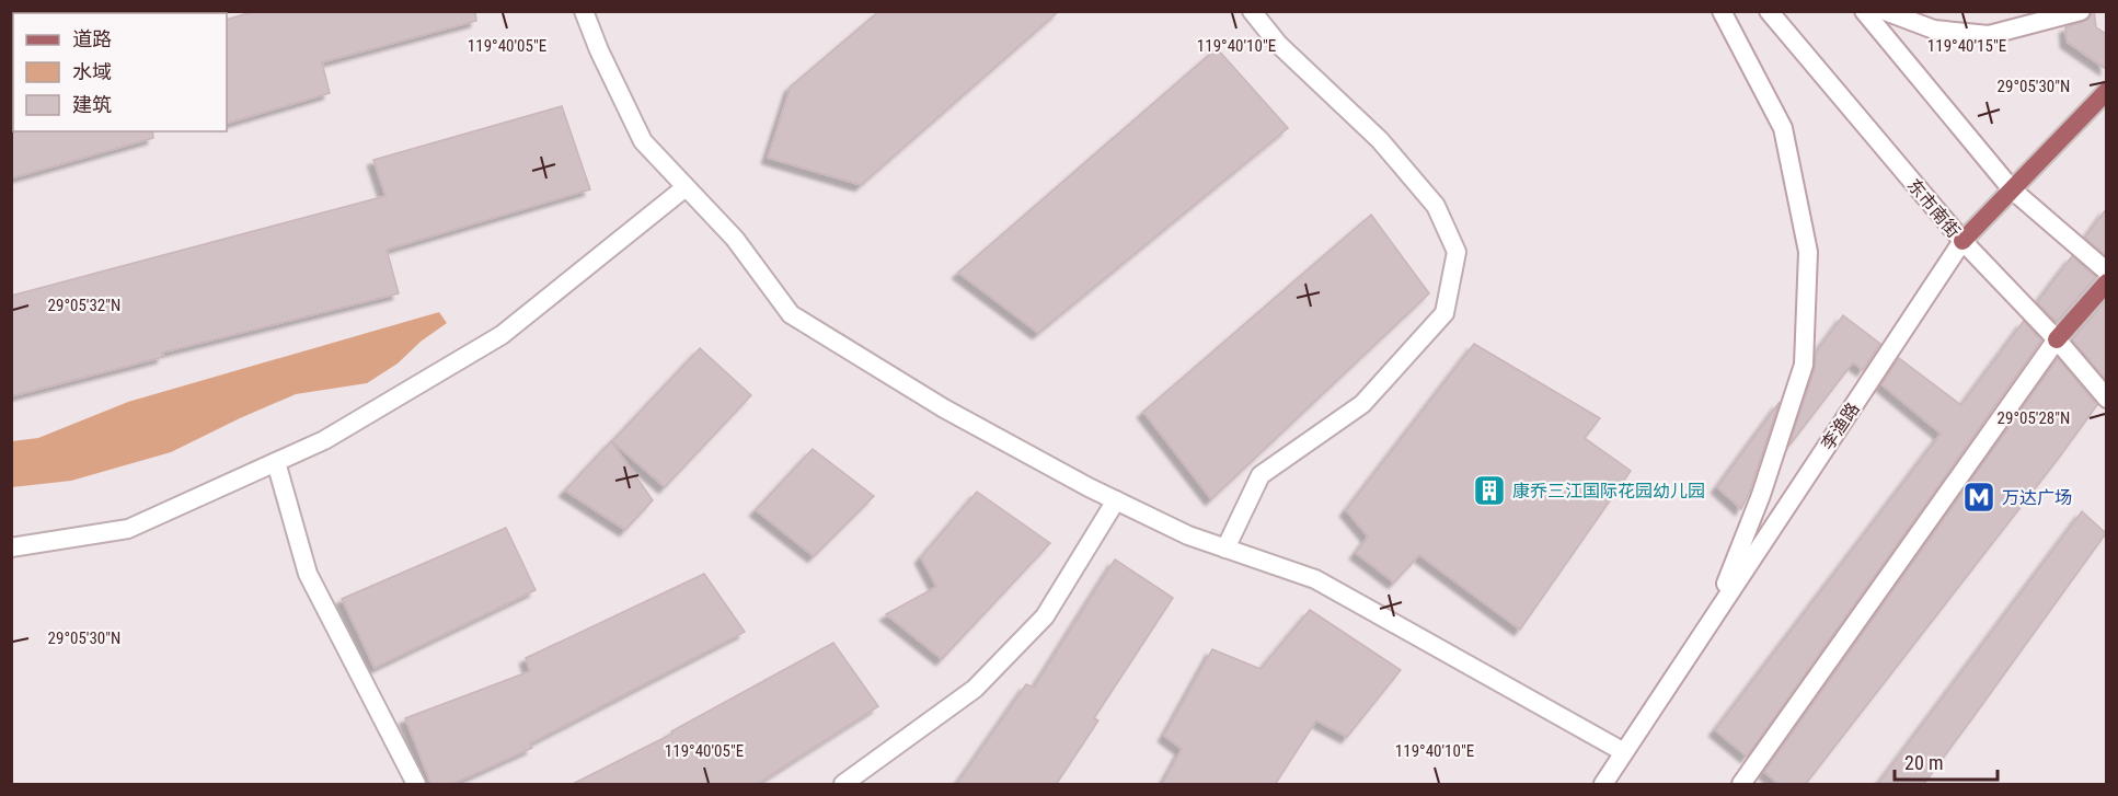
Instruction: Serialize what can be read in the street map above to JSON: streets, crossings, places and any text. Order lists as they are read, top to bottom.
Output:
{
  "streets": {
    "main road": ["李渔路"],
    "street": ["东市南街"]
  },
  "crossings": [
    ["东市南街", "李渔路"]
  ],
  "places": {
    "building": ["康乔三江国际花园幼儿园"],
    "metro station": ["万达广场"]
  },
  "legend": ["道路", "水域", "建筑"],
  "scale_bar": "20 m",
  "coordinates": [
    "119°40'05\"E",
    "119°40'10\"E",
    "119°40'15\"E",
    "29°05'30\"N",
    "29°05'32\"N",
    "29°05'28\"N"
  ]
}
